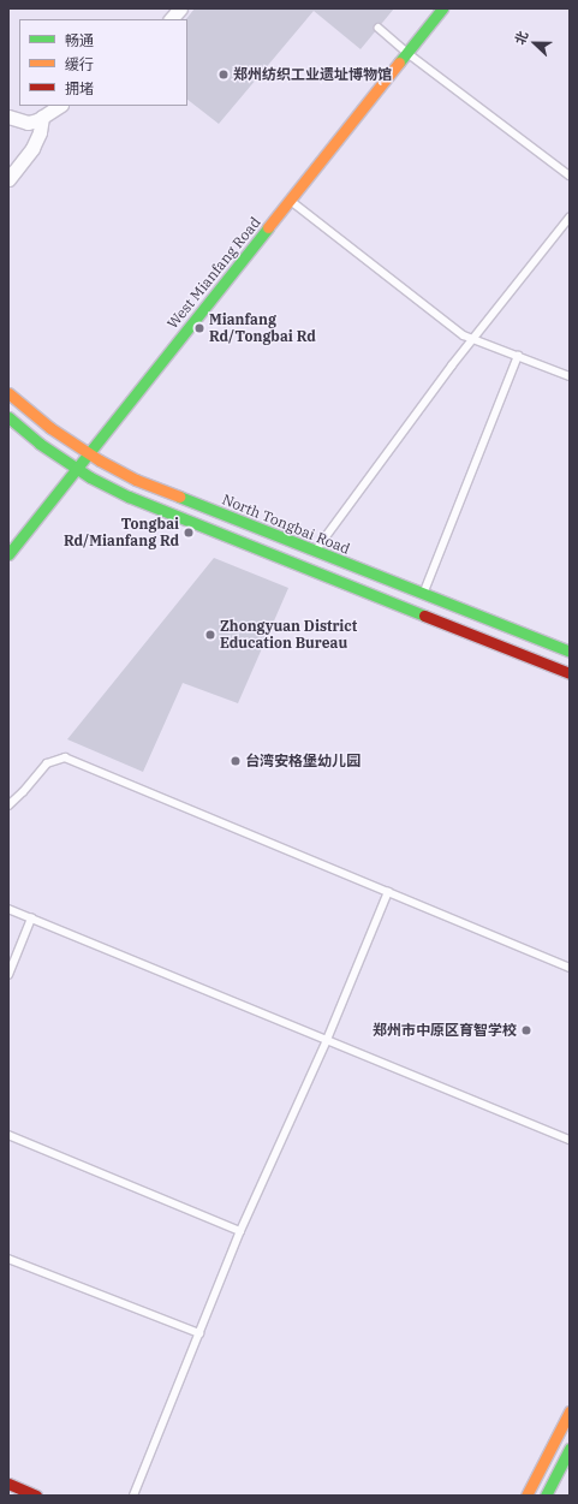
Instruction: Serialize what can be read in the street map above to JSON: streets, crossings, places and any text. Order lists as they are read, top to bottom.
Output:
{
  "streets": {
    "street": ["West Mianfang Road", "North Tongbai Road"]
  },
  "crossings": [
    ["West Mianfang Road", "North Tongbai Road"]
  ],
  "places": [
    "郑州纺织工业遗址博物馆",
    "Mianfang Rd/Tongbai Rd",
    "Tongbai Rd/Mianfang Rd",
    "Zhongyuan District Education Bureau",
    "台湾安格堡幼儿园",
    "郑州市中原区育智学校"
  ],
  "legend": ["畅通", "缓行", "拥堵"],
  "north": "left"
}
